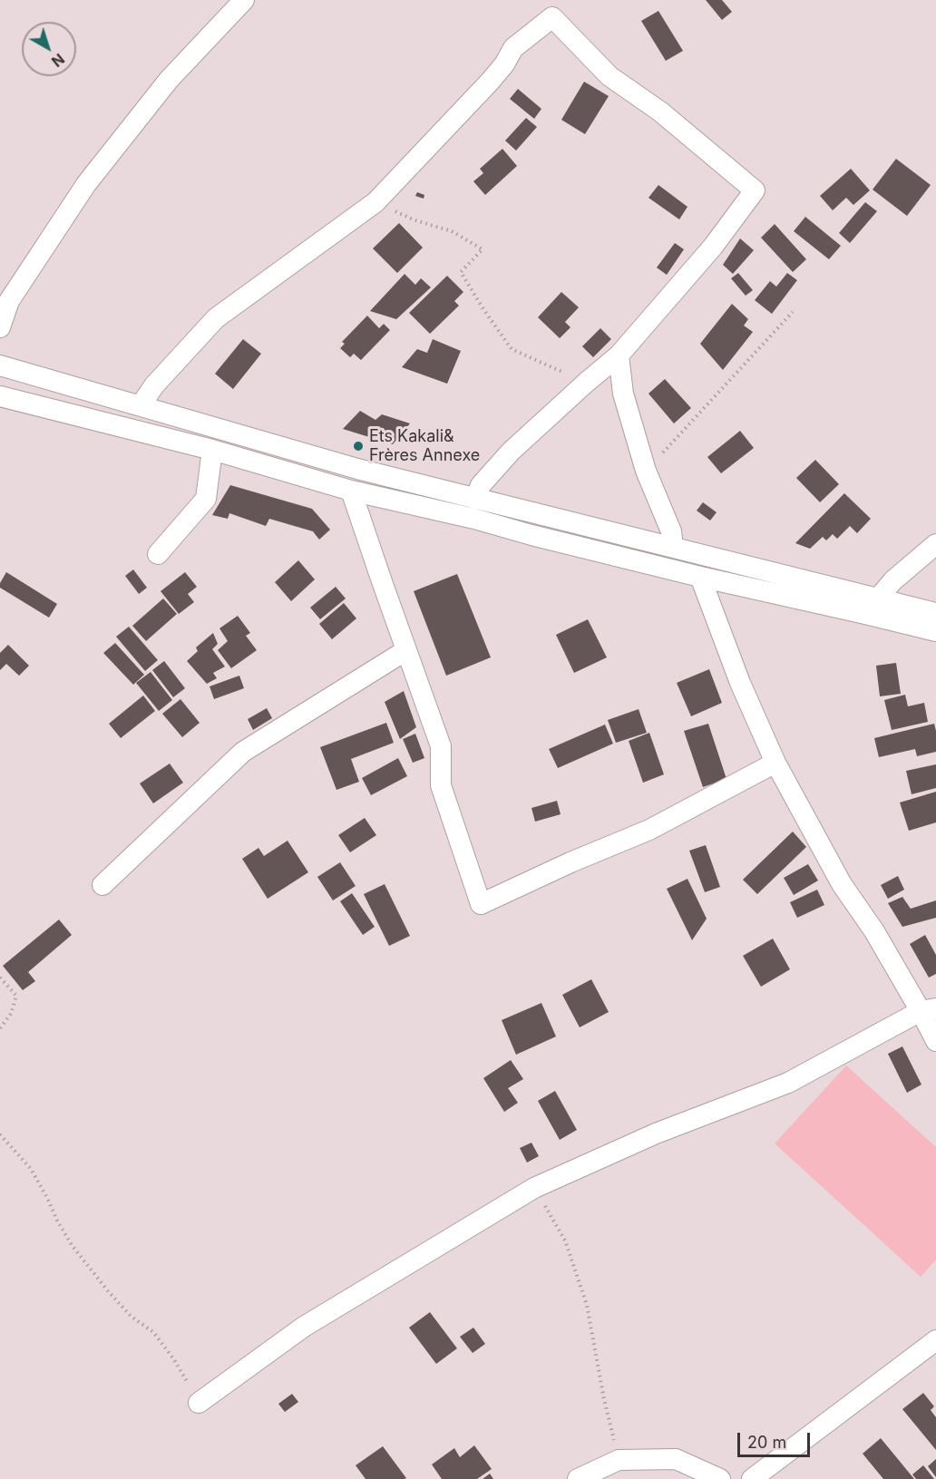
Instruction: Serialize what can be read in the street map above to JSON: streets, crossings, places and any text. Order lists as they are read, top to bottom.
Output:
{
  "places": ["Ets Kakali& Frères Annexe"],
  "scale_bar": "20 m",
  "north": "bottom right"
}
